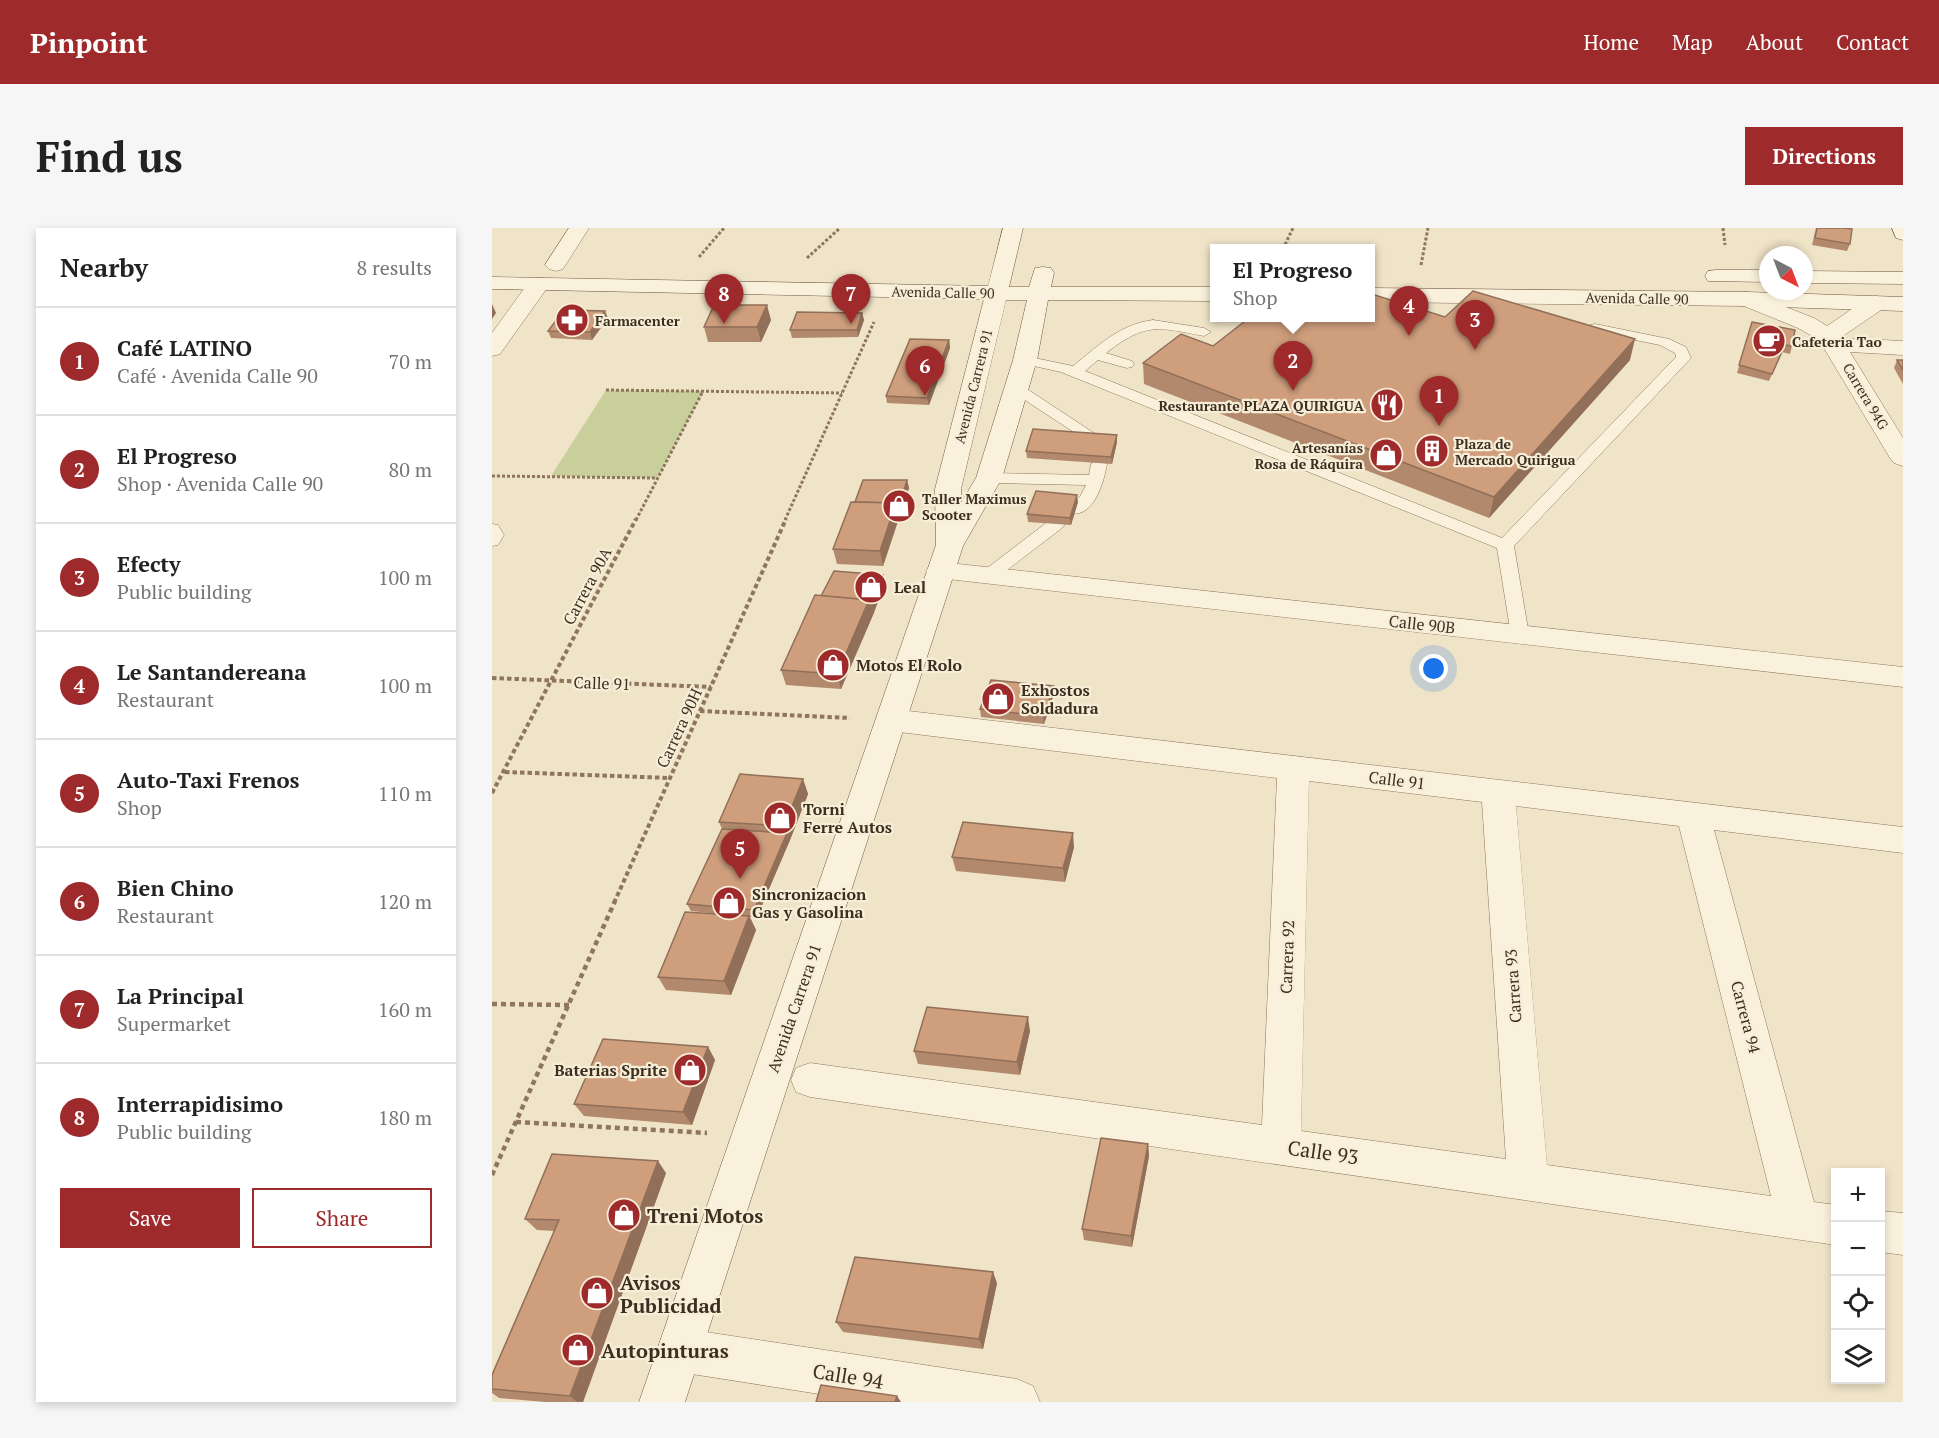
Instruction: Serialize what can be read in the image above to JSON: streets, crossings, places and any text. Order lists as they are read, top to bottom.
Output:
{
  "streets": {
    "main road": [
      "Avenida Calle 90",
      "Avenida Carrera 91",
      "Carrera 94G",
      "Calle 90B",
      "Calle 91",
      "Carrera 92",
      "Carrera 93",
      "Carrera 94",
      "Calle 93",
      "Calle 94"
    ],
    "path": ["Carrera 90A", "Carrera 90H"]
  },
  "crossings": [
    ["Avenida Calle 90", "Avenida Carrera 91"],
    ["Avenida Calle 90", "Carrera 94G"],
    ["Avenida Calle 90", "Carrera 90H"],
    ["Avenida Carrera 91", "Calle 90B"],
    ["Avenida Carrera 91", "Calle 91"],
    ["Avenida Carrera 91", "Calle 94"],
    ["Carrera 90A", "Calle 91"],
    ["Calle 91", "Carrera 90H"],
    ["Calle 91", "Carrera 92"],
    ["Calle 91", "Carrera 93"],
    ["Calle 91", "Carrera 94"],
    ["Carrera 92", "Calle 93"],
    ["Carrera 93", "Calle 93"],
    ["Carrera 94", "Calle 93"]
  ],
  "places": {
    "pharmacy": ["Farmacenter"],
    "cafe": ["Cafeteria Tao"],
    "restaurant": ["Restaurante PLAZA QUIRIGUA"],
    "building": ["Plaza de Mercado Quirigua"],
    "shop": [
      "Artesanías Rosa de Ráquira",
      "Taller Maximus Scooter",
      "Leal",
      "Motos El Rolo",
      "Exhostos Soldadura",
      "Torni Ferre Autos",
      "Sincronizacion Gas y Gasolina",
      "Baterias Sprite",
      "Treni Motos",
      "Avisos Publicidad",
      "Autopinturas"
    ]
  },
  "north": "bottom right",
  "page": {
    "header": "Pinpoint",
    "nav": [
      "Home",
      "Map",
      "About",
      "Contact"
    ],
    "buttons": [
      "Directions",
      ["Save", "Share"]
    ],
    "title": "Find us",
    "heading": ["Nearby", "8 results"],
    "popup": ["El Progreso", "Shop"],
    "pins": [
      "7",
      "8",
      "4",
      "3",
      "2",
      "6",
      "1",
      "5"
    ],
    "list": [
      {
        "mark": "1",
        "name": "Café LATINO",
        "note": "Café · Avenida Calle 90",
        "value": "70 m"
      },
      {
        "mark": "2",
        "name": "El Progreso",
        "note": "Shop · Avenida Calle 90",
        "value": "80 m"
      },
      {
        "mark": "3",
        "name": "Efecty",
        "note": "Public building",
        "value": "100 m"
      },
      {
        "mark": "4",
        "name": "Le Santandereana",
        "note": "Restaurant",
        "value": "100 m"
      },
      {
        "mark": "5",
        "name": "Auto-Taxi Frenos",
        "note": "Shop",
        "value": "110 m"
      },
      {
        "mark": "6",
        "name": "Bien Chino",
        "note": "Restaurant",
        "value": "120 m"
      },
      {
        "mark": "7",
        "name": "La Principal",
        "note": "Supermarket",
        "value": "160 m"
      },
      {
        "mark": "8",
        "name": "Interrapidisimo",
        "note": "Public building",
        "value": "180 m"
      }
    ],
    "map_buttons": ["+", "−"]
  }
}
